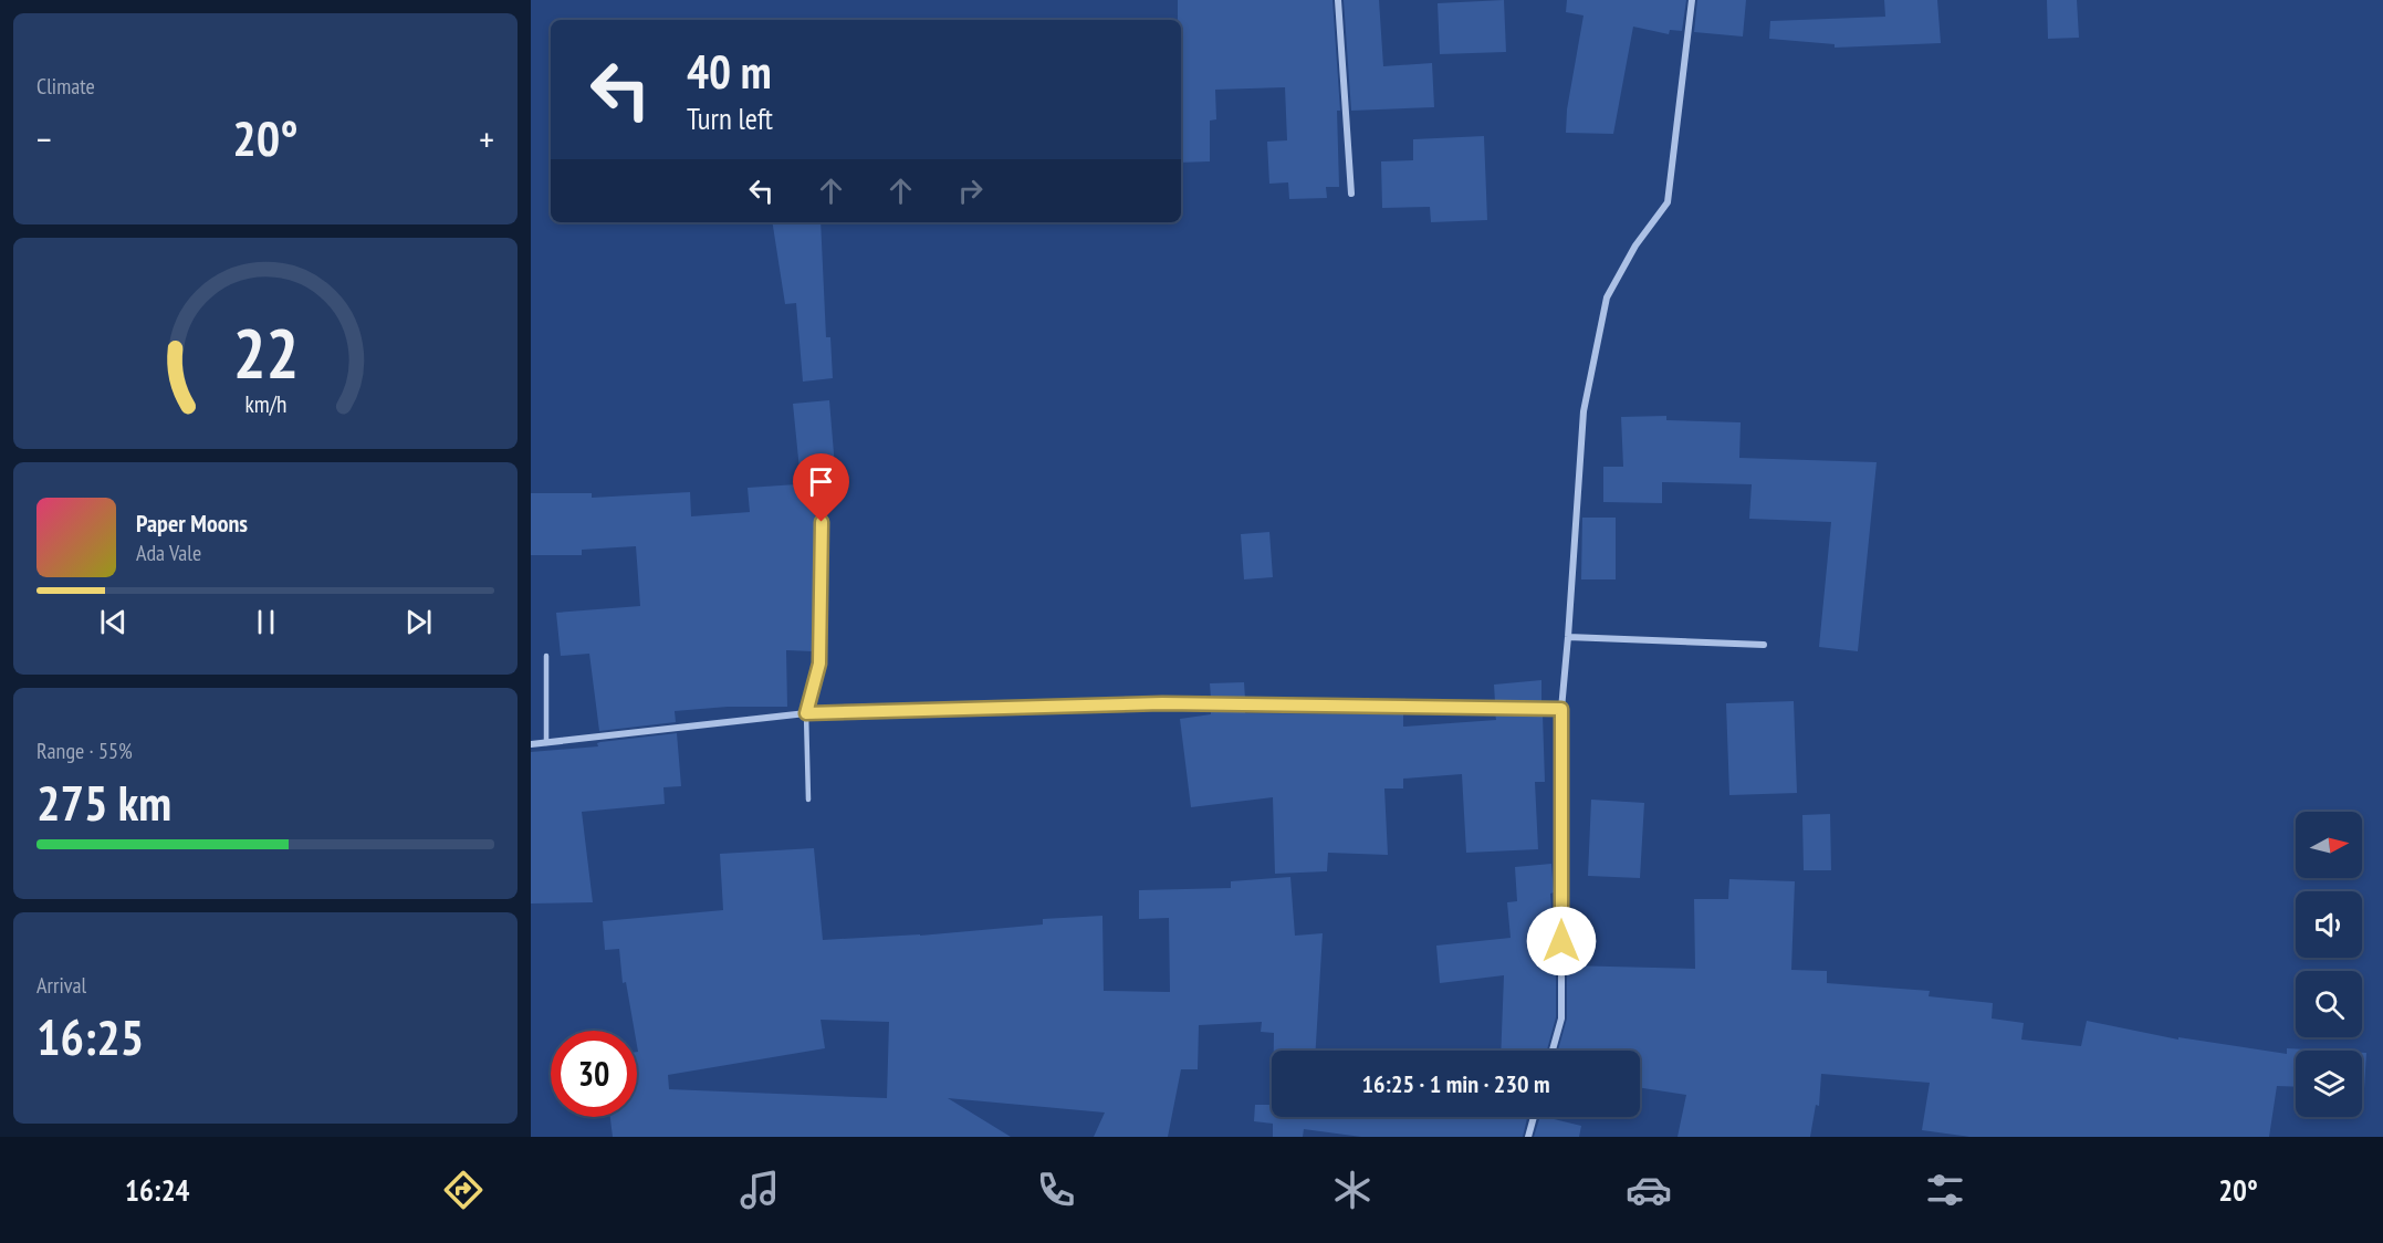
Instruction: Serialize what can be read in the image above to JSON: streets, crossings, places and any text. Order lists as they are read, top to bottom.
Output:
{
  "north": "right",
  "page": {
    "tile": [
      "Climate",
      ["Range · 55%", "275 km"],
      ["Arrival", "16:25"]
    ],
    "turn": ["40 m", "Turn left"],
    "heat": ["−", "20°", "+"],
    "song": ["Paper Moons", "Ada Vale"],
    "limit": "30",
    "trip": "16:25 · 1 min · 230 m",
    "tabs": ["16:24", "20°"],
    "gauge": ["22", "km/h"]
  }
}
